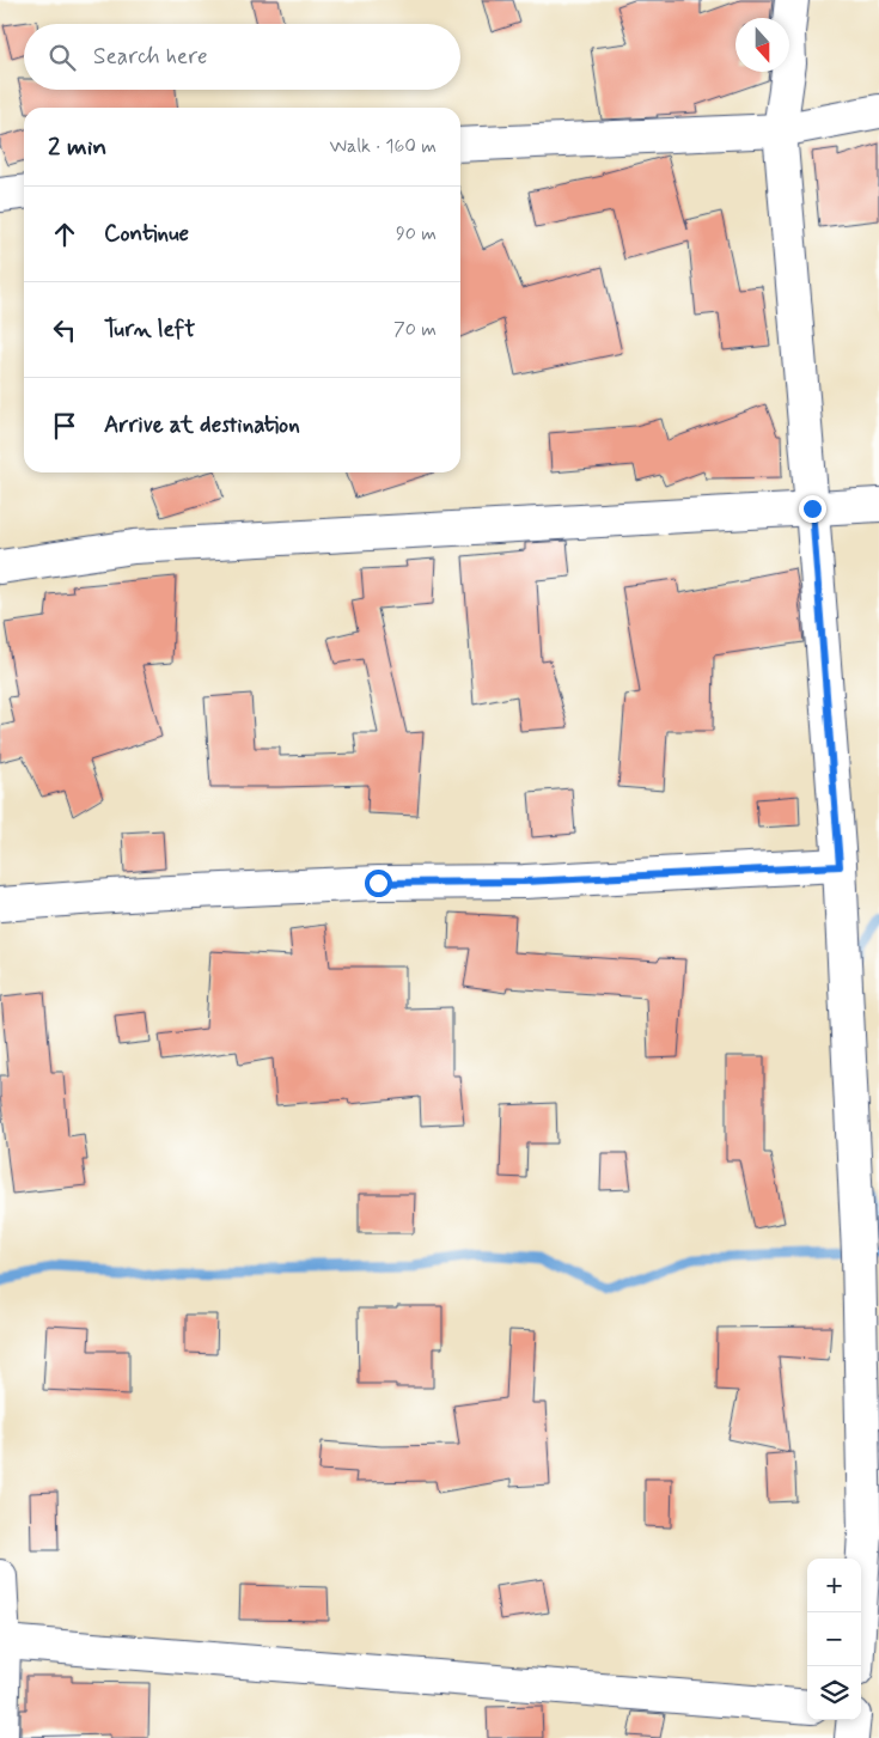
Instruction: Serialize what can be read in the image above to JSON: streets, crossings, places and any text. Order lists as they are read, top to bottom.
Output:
{
  "north": "bottom",
  "page": {
    "search": "Search here",
    "heading": ["2 min", "Walk · 160 m"],
    "list": [
      ["Continue", "90 m"],
      ["Turn left", "70 m"],
      "Arrive at destination"
    ],
    "map_buttons": ["+", "−"]
  }
}
